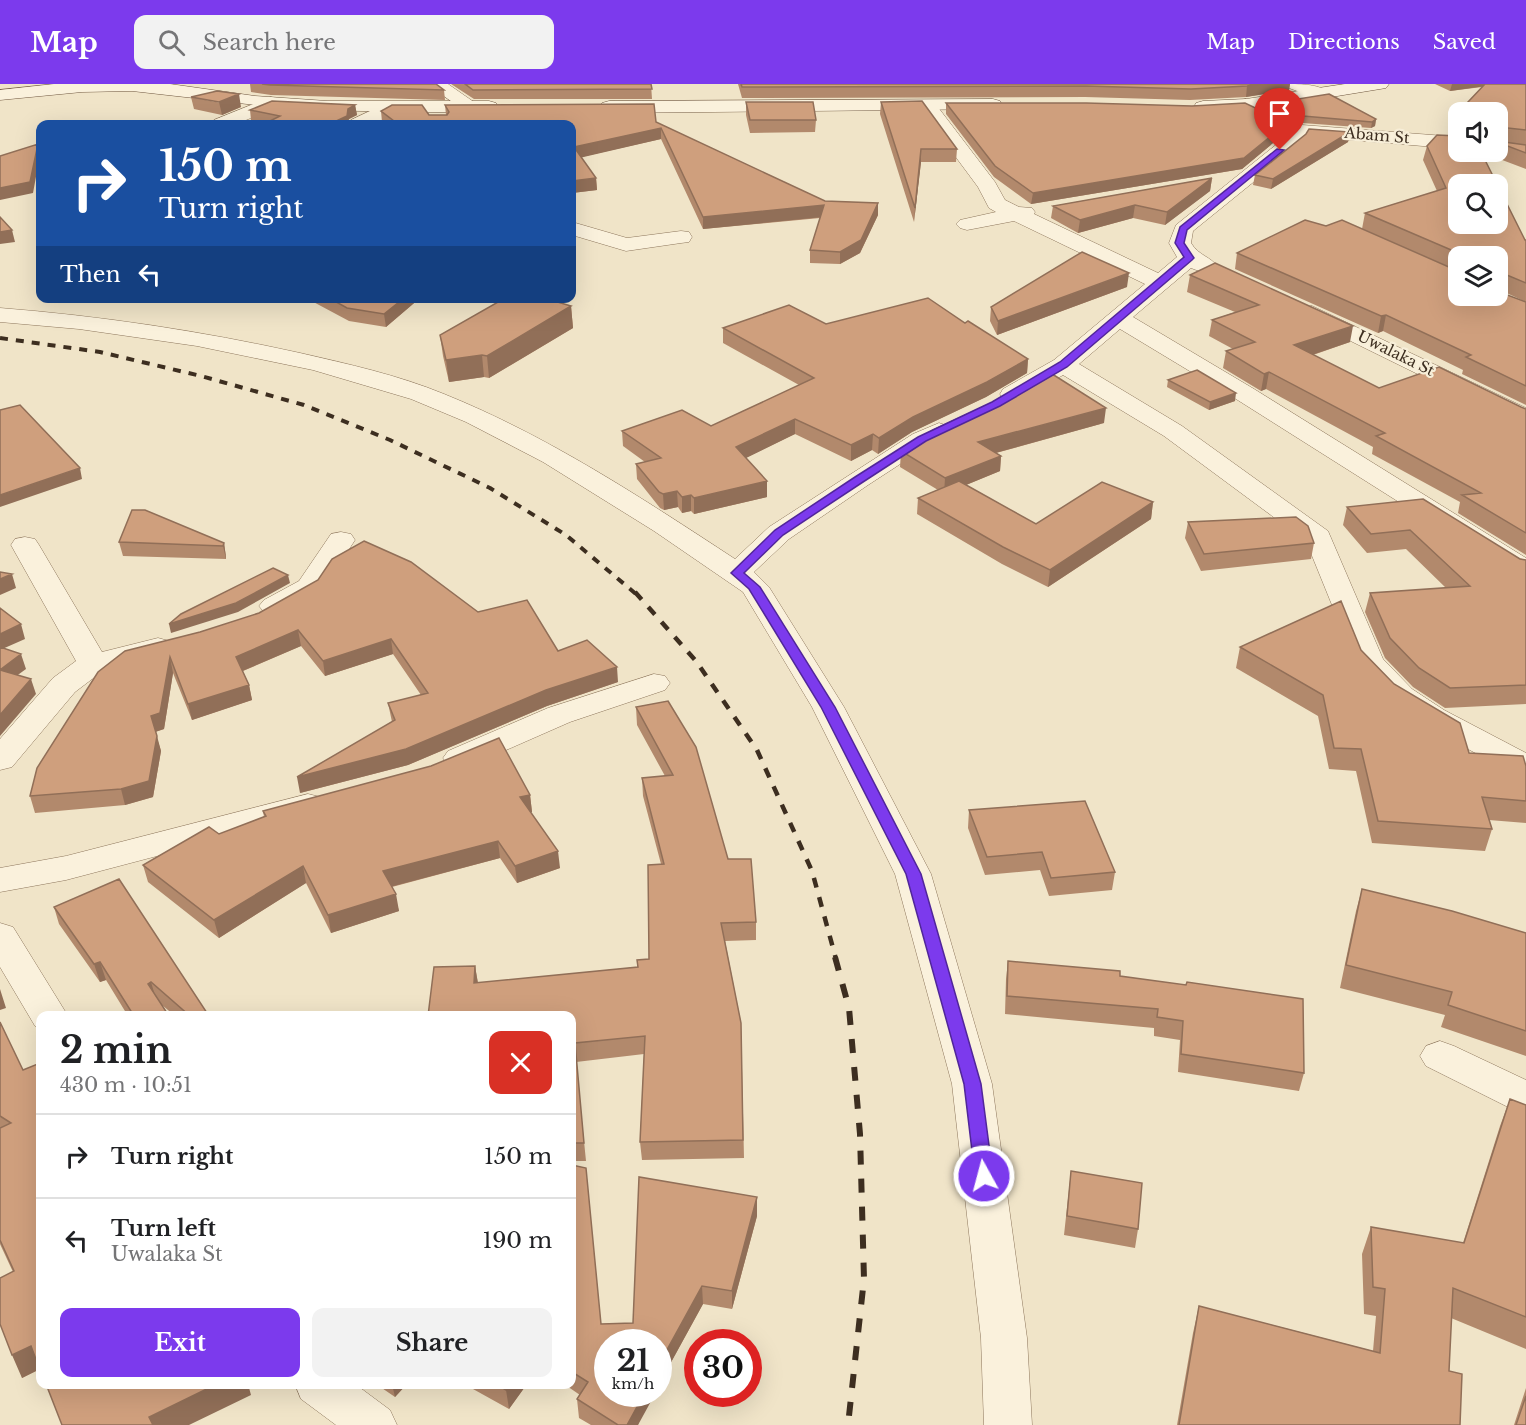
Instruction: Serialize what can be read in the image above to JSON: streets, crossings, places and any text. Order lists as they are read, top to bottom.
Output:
{
  "streets": {
    "street": ["Abam St", "Uwalaka St"]
  },
  "page": {
    "header": "Map",
    "search": "Search here",
    "nav": ["Map", "Directions", "Saved"],
    "turn": ["150 m", "Turn right"],
    "then": "Then",
    "heading": ["2 min", "430 m · 10:51"],
    "list": [
      {
        "name": "Turn right",
        "value": "150 m"
      },
      {
        "name": "Turn left",
        "note": "Uwalaka St",
        "value": "190 m"
      }
    ],
    "buttons": ["Exit", "Share"],
    "speed": "21 km/h",
    "limit": "30"
  }
}
